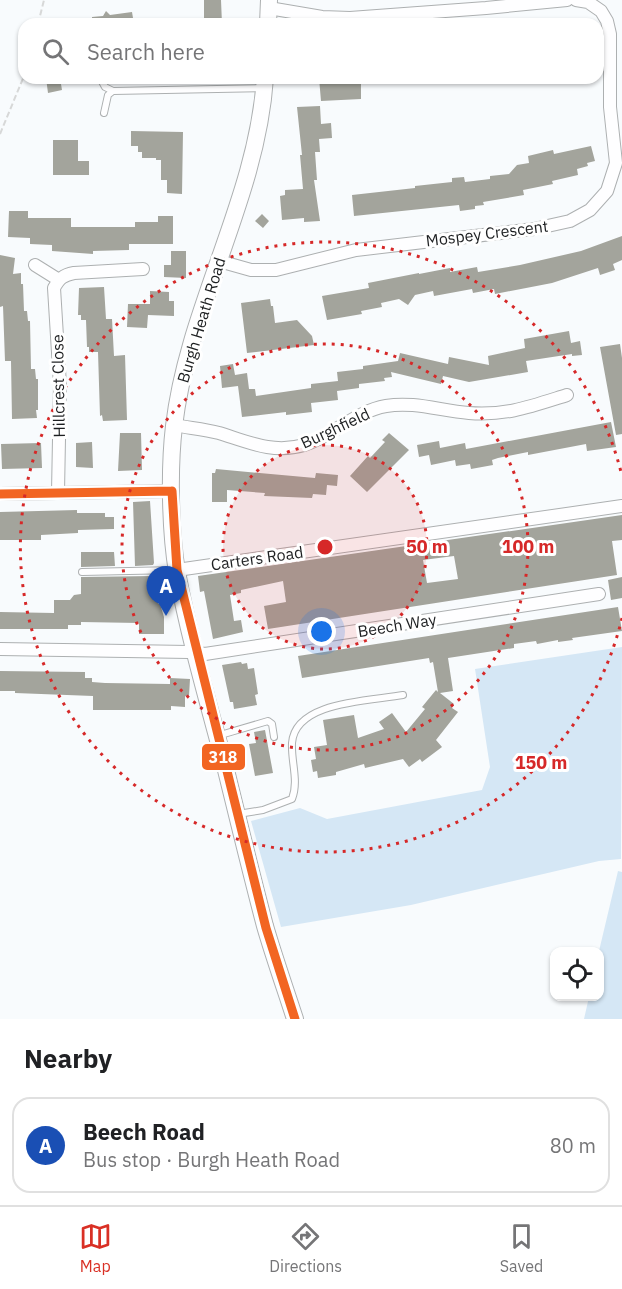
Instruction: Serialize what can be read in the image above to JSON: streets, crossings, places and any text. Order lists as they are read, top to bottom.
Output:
{
  "streets": {
    "main road": ["Burgh Heath Road"],
    "street": [
      "Mospey Crescent",
      "Hillcrest Close",
      "Burghfield",
      "Carters Road",
      "Beech Way"
    ]
  },
  "crossings": [
    ["Mospey Crescent", "Burgh Heath Road"],
    ["Burgh Heath Road", "Burghfield"],
    ["Burgh Heath Road", "Carters Road"],
    ["Burgh Heath Road", "Beech Way"]
  ],
  "lines": ["transit line 318"],
  "page": {
    "search": "Search here",
    "pins": "A",
    "heading": "Nearby",
    "list": [
      {
        "mark": "A",
        "name": "Beech Road",
        "note": "Bus stop · Burgh Heath Road",
        "value": "80 m"
      }
    ],
    "nav": ["Map", "Directions", "Saved"]
  },
  "rings": ["50 m", "100 m", "150 m"]
}
